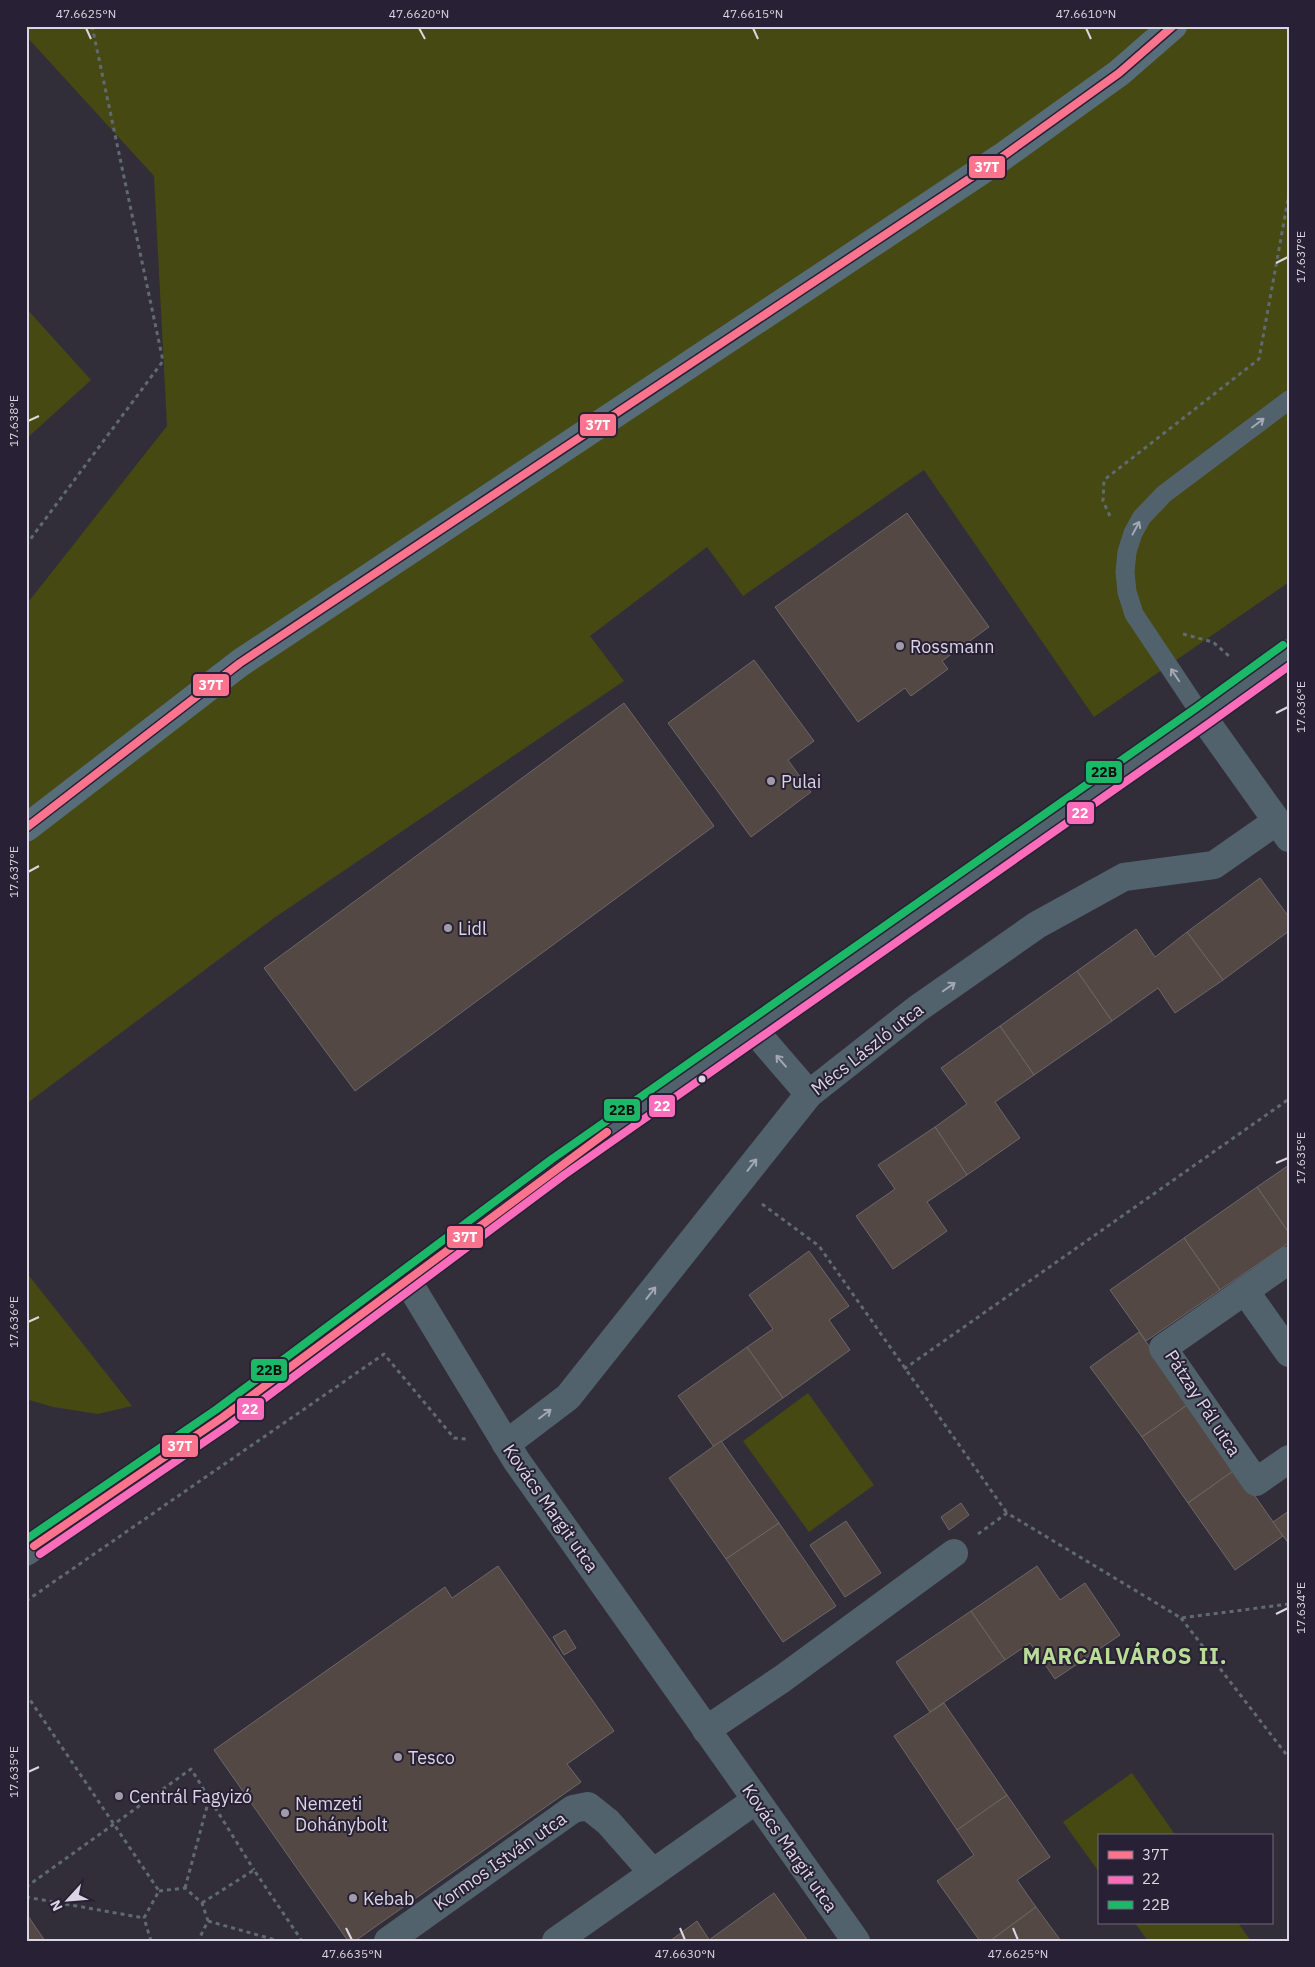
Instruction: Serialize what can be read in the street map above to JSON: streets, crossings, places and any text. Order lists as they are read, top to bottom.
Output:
{
  "streets": {
    "street": [
      "Mécs László utca",
      "Pátzay Pál utca",
      "Kovács Margit utca",
      "Kormos István utca"
    ]
  },
  "crossings": [
    ["Mécs László utca", "Kovács Margit utca"]
  ],
  "districts": ["MARCALVÁROS II."],
  "places": [
    "Rossmann",
    "Pulai",
    "Lidl",
    "Tesco",
    "Centrál Fagyizó",
    "Nemzeti Dohánybolt",
    "Kebab"
  ],
  "lines": ["transit line 37T", "transit line 22B", "transit line 22"],
  "legend": ["37T", "22", "22B"],
  "north": "bottom left",
  "coordinates": [
    "47.6625°N",
    "47.6620°N",
    "47.6615°N",
    "47.6610°N",
    "17.637°E",
    "17.638°E",
    "17.636°E",
    "17.635°E",
    "17.634°E",
    "47.6635°N",
    "47.6630°N"
  ]
}
